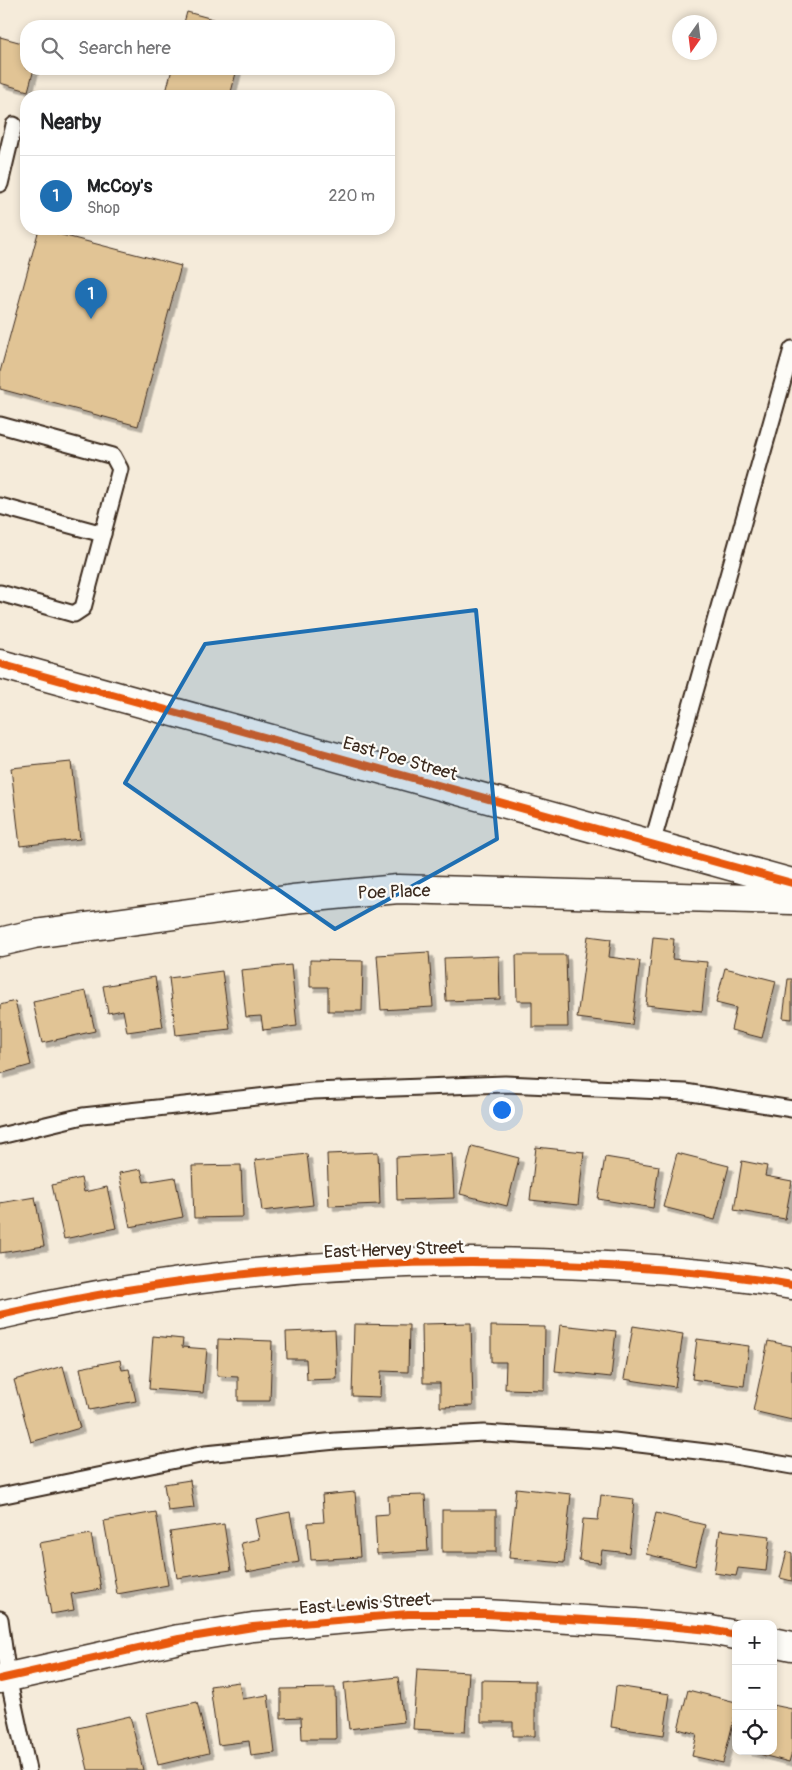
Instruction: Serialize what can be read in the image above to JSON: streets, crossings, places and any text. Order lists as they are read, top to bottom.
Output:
{
  "streets": {
    "street": [
      "East Poe Street",
      "Poe Place",
      "East Hervey Street",
      "East Lewis Street"
    ]
  },
  "north": "bottom",
  "page": {
    "search": "Search here",
    "heading": "Nearby",
    "list": [
      {
        "mark": "1",
        "name": "McCoy's",
        "note": "Shop",
        "value": "220 m"
      }
    ],
    "pins": "1",
    "map_buttons": ["+", "−"]
  }
}
